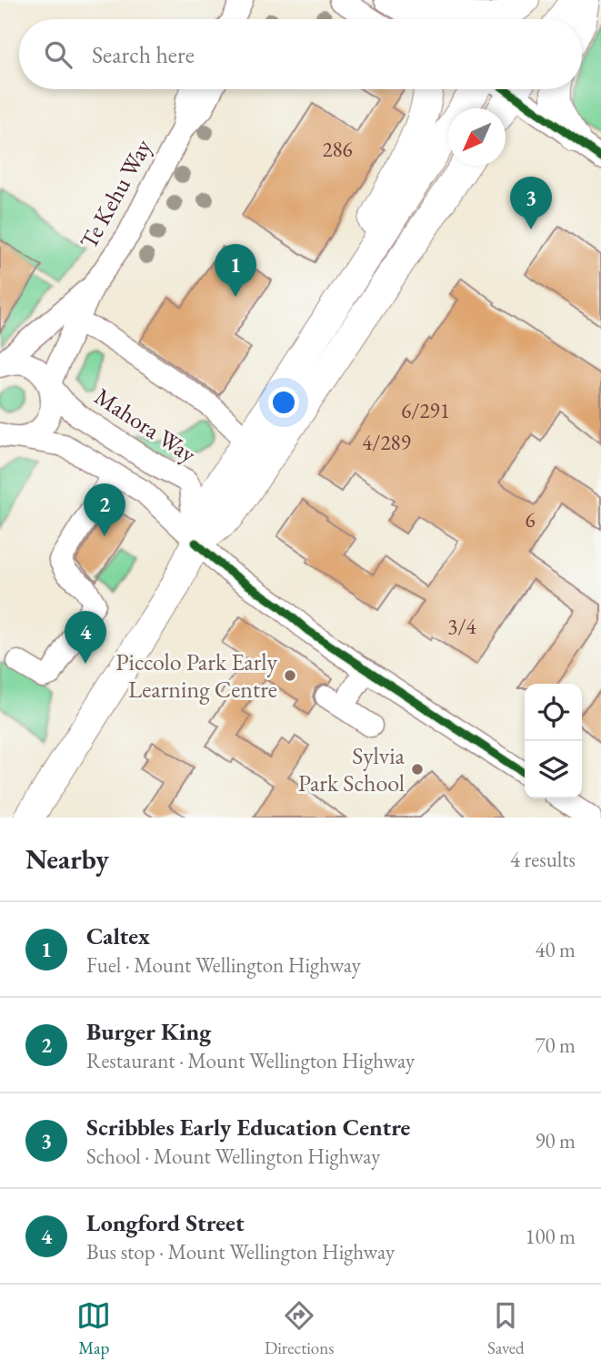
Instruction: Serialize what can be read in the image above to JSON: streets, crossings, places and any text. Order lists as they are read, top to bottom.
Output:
{
  "streets": {
    "street": ["Te Kehu Way", "Mahora Way"]
  },
  "crossings": [
    ["Te Kehu Way", "Mahora Way"]
  ],
  "places": ["Piccolo Park Early Learning Centre", "Sylvia Park School"],
  "house_numbers": [
    "286",
    "6/291",
    "4/289",
    "6",
    "3/4"
  ],
  "north": "bottom left",
  "page": {
    "search": "Search here",
    "pins": [
      "3",
      "1",
      "2",
      "4"
    ],
    "heading": ["Nearby", "4 results"],
    "list": [
      {
        "mark": "1",
        "name": "Caltex",
        "note": "Fuel · Mount Wellington Highway",
        "value": "40 m"
      },
      {
        "mark": "2",
        "name": "Burger King",
        "note": "Restaurant · Mount Wellington Highway",
        "value": "70 m"
      },
      {
        "mark": "3",
        "name": "Scribbles Early Education Centre",
        "note": "School · Mount Wellington Highway",
        "value": "90 m"
      },
      {
        "mark": "4",
        "name": "Longford Street",
        "note": "Bus stop · Mount Wellington Highway",
        "value": "100 m"
      }
    ],
    "nav": ["Map", "Directions", "Saved"]
  }
}
